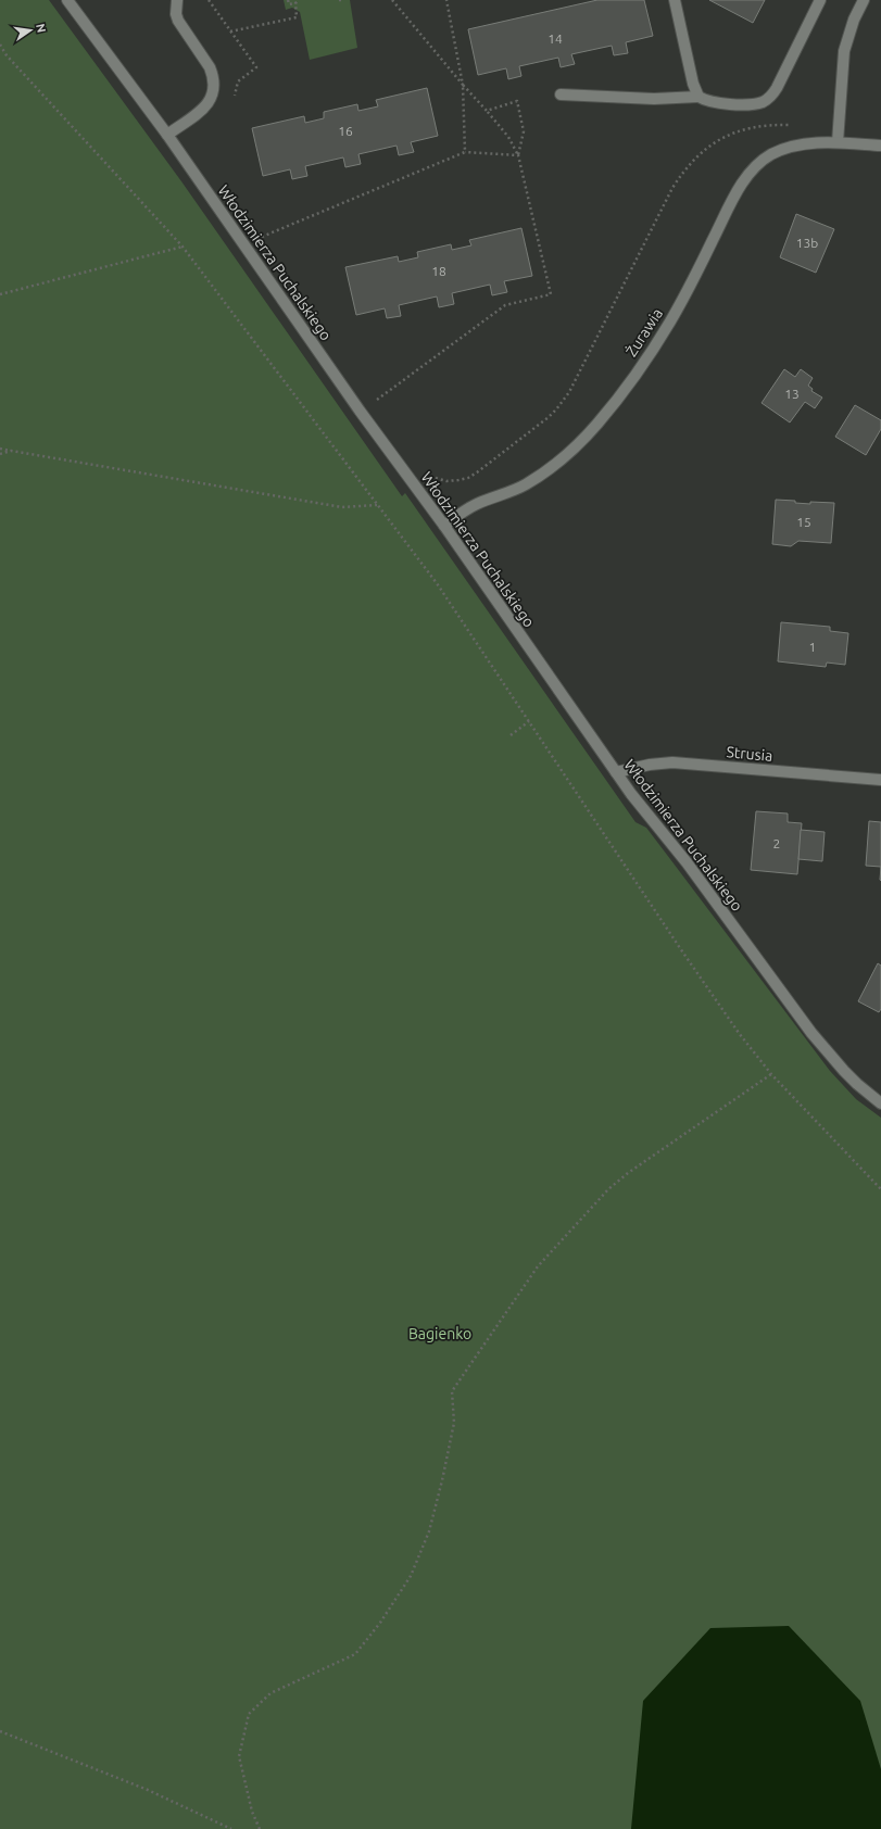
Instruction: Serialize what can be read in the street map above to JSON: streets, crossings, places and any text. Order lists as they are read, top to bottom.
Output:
{
  "streets": {
    "street": ["Włodzimierza Puchalskiego", "Żurawia", "Strusia"]
  },
  "crossings": [
    ["Włodzimierza Puchalskiego", "Żurawia"],
    ["Włodzimierza Puchalskiego", "Strusia"]
  ],
  "parks": ["Bagienko"],
  "house_numbers": [
    "14",
    "16",
    "13b",
    "18",
    "13",
    "15",
    "1",
    "2"
  ],
  "north": "right"
}
